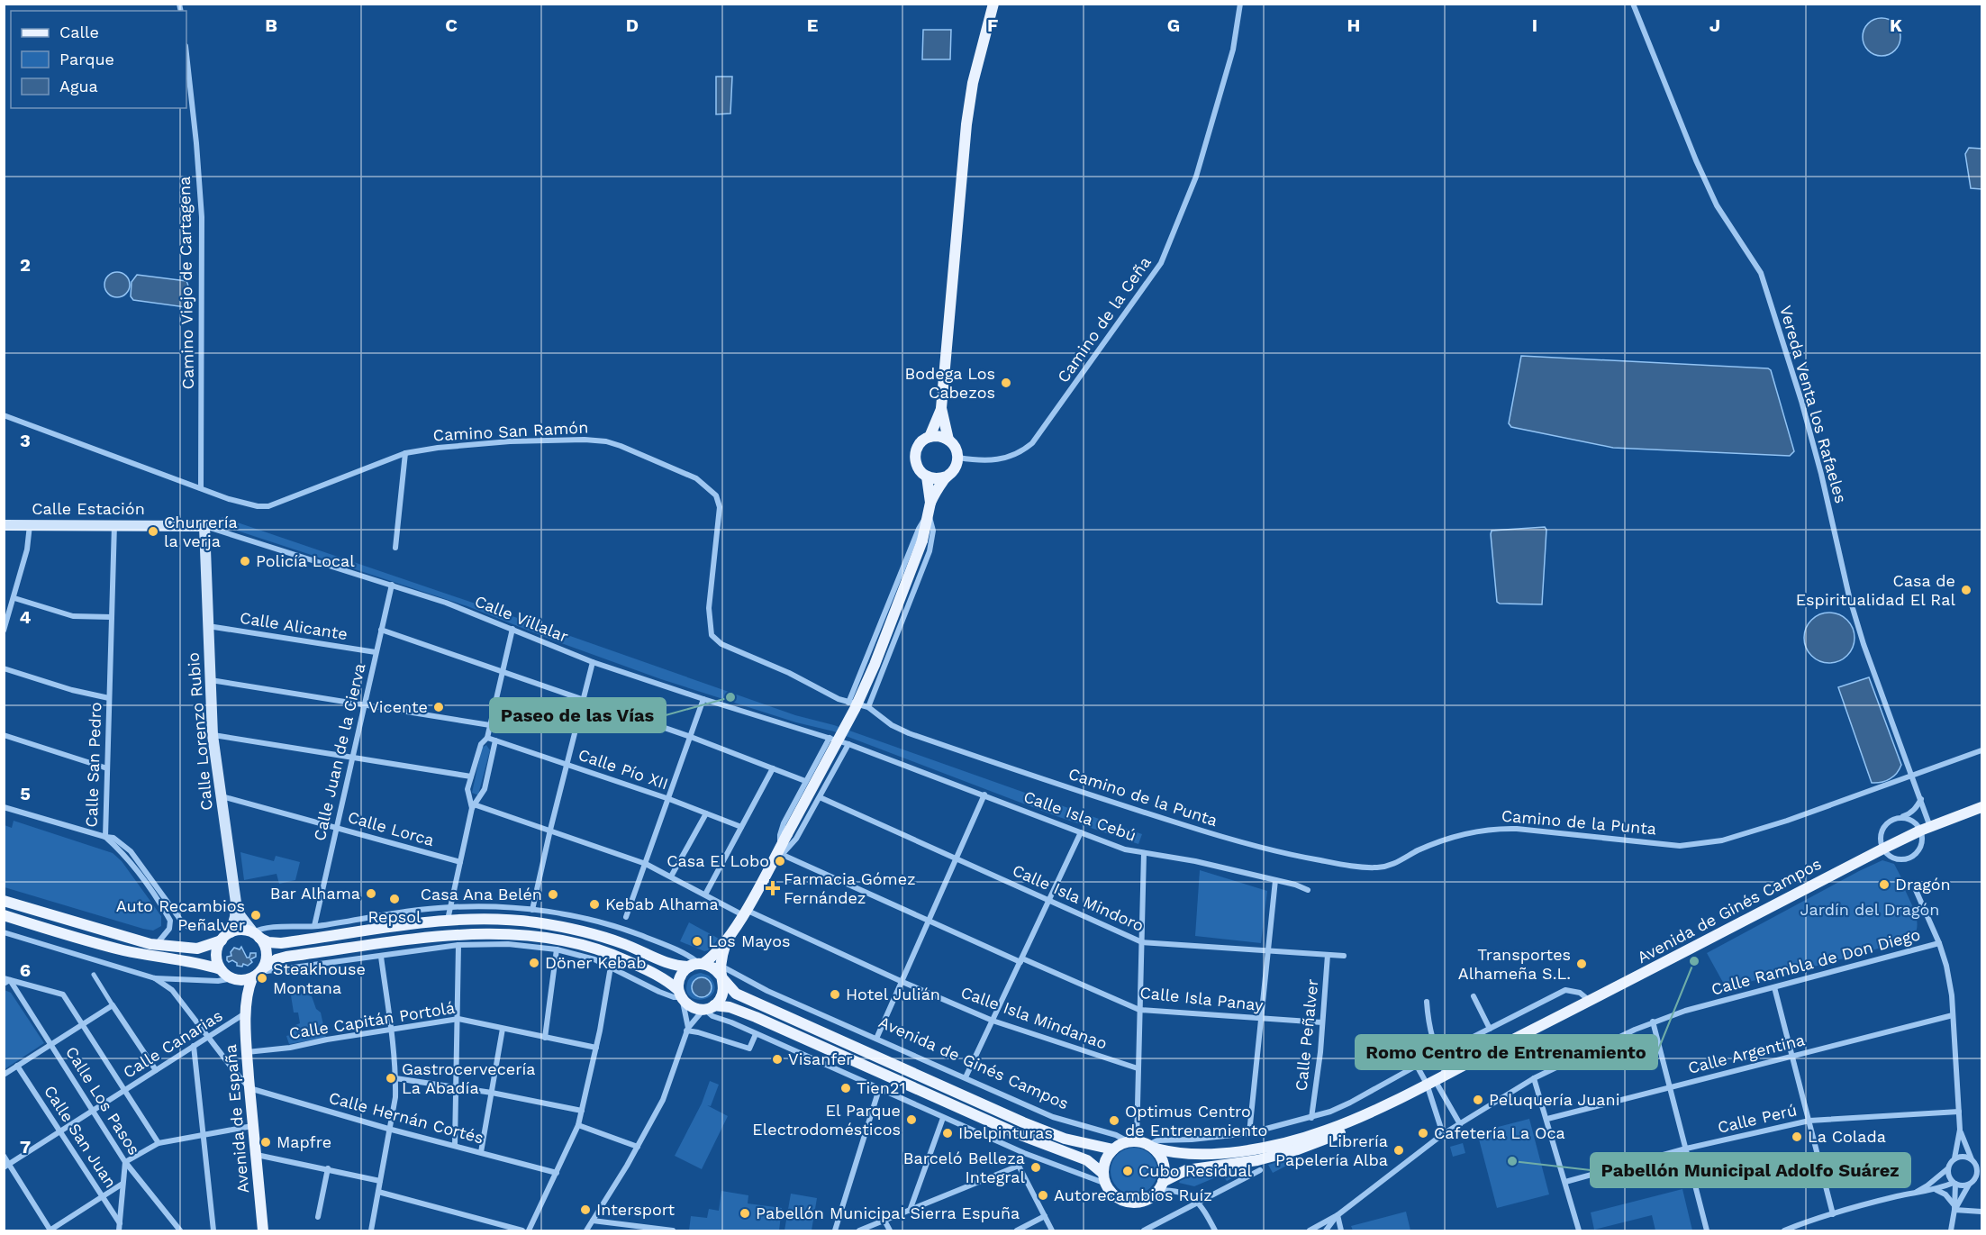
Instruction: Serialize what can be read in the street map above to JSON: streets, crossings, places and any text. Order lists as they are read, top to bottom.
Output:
{
  "streets": {
    "main road": [
      "Calle Estación",
      "Calle Lorenzo Rubio",
      "Avenida de Ginés Campos",
      "Avenida de España"
    ],
    "street": [
      "Camino Viejo de Cartagena",
      "Camino de la Ceña",
      "Vereda Venta los Rafaeles",
      "Camino San Ramón",
      "Calle Villalar",
      "Calle Alicante",
      "Calle Juan de la Cierva",
      "Calle San Pedro",
      "Calle Pío XII",
      "Camino de la Punta",
      "Calle Isla Cebú",
      "Calle Lorca",
      "Calle Isla Mindoro",
      "Calle Rambla de Don Diego",
      "Calle Isla Panay",
      "Calle Isla Mindanao",
      "Calle Capitán Portolá",
      "Calle Peñalver",
      "Calle Canarias",
      "Calle Argentina",
      "Calle Los Pasos",
      "Calle Hernán Cortés",
      "Calle Perú",
      "Calle San Juan"
    ]
  },
  "crossings": [
    ["Camino Viejo de Cartagena", "Camino San Ramón"],
    ["Vereda Venta los Rafaeles", "Camino de la Punta"],
    ["Vereda Venta los Rafaeles", "Avenida de Ginés Campos"],
    ["Camino San Ramón", "Camino de la Punta"],
    ["Calle Estación", "Calle Villalar"],
    ["Calle Estación", "Calle Lorenzo Rubio"],
    ["Calle Estación", "Calle San Pedro"],
    ["Calle Villalar", "Calle Lorenzo Rubio"],
    ["Calle Villalar", "Calle Juan de la Cierva"],
    ["Calle Villalar", "Calle Isla Cebú"],
    ["Calle Alicante", "Calle Lorenzo Rubio"],
    ["Calle Alicante", "Calle Juan de la Cierva"],
    ["Calle Lorenzo Rubio", "Calle San Pedro"],
    ["Calle Lorenzo Rubio", "Calle Lorca"],
    ["Calle Juan de la Cierva", "Calle Lorca"],
    ["Calle Isla Mindoro", "Calle Peñalver"],
    ["Calle Isla Panay", "Calle Peñalver"],
    ["Calle Capitán Portolá", "Avenida de España"],
    ["Calle Canarias", "Calle Los Pasos"],
    ["Calle Canarias", "Avenida de España"],
    ["Calle Canarias", "Calle San Juan"],
    ["Calle Los Pasos", "Calle San Juan"],
    ["Calle Hernán Cortés", "Avenida de España"]
  ],
  "parks": ["Jardín del Dragón"],
  "places": {
    "other": [
      "Bodega Los Cabezos",
      "Churrería la verja",
      "Policía Local",
      "Casa de Espiritualidad El Ral",
      "Paseo de las Vías",
      "Vicente",
      "Casa El Lobo",
      "Dragón",
      "Bar Alhama",
      "Casa Ana Belén",
      "Repsol",
      "Kebab Alhama",
      "Auto Recambios Peñalver",
      "Los Mayos",
      "Romo Centro de Entrenamiento",
      "Döner Kebab",
      "Transportes Alhameña S.L.",
      "Steakhouse Montana",
      "Hotel Julián",
      "Visanfer",
      "Gastrocervecería La Abadía",
      "Tien21",
      "Peluquería Juani",
      "El Parque Electrodomésticos",
      "Optimus Centro de Entrenamiento",
      "Ibelpinturas",
      "Cafetería La Oca",
      "La Colada",
      "Mapfre",
      "Librería Papelería Alba",
      "Pabellón Municipal Adolfo Suárez",
      "Barceló Belleza Integral",
      "Cubo Residual",
      "Autorecambios Ruíz",
      "Intersport",
      "Pabellón Municipal Sierra Espuña"
    ],
    "health": ["Farmacia Gómez Fernández"]
  },
  "legend": ["Calle", "Parque", "Agua"],
  "grid": {
    "columns": [
      "B",
      "C",
      "D",
      "E",
      "F",
      "G",
      "H",
      "I",
      "J",
      "K"
    ],
    "rows": [
      "2",
      "3",
      "4",
      "5",
      "6",
      "7"
    ]
  }
}
